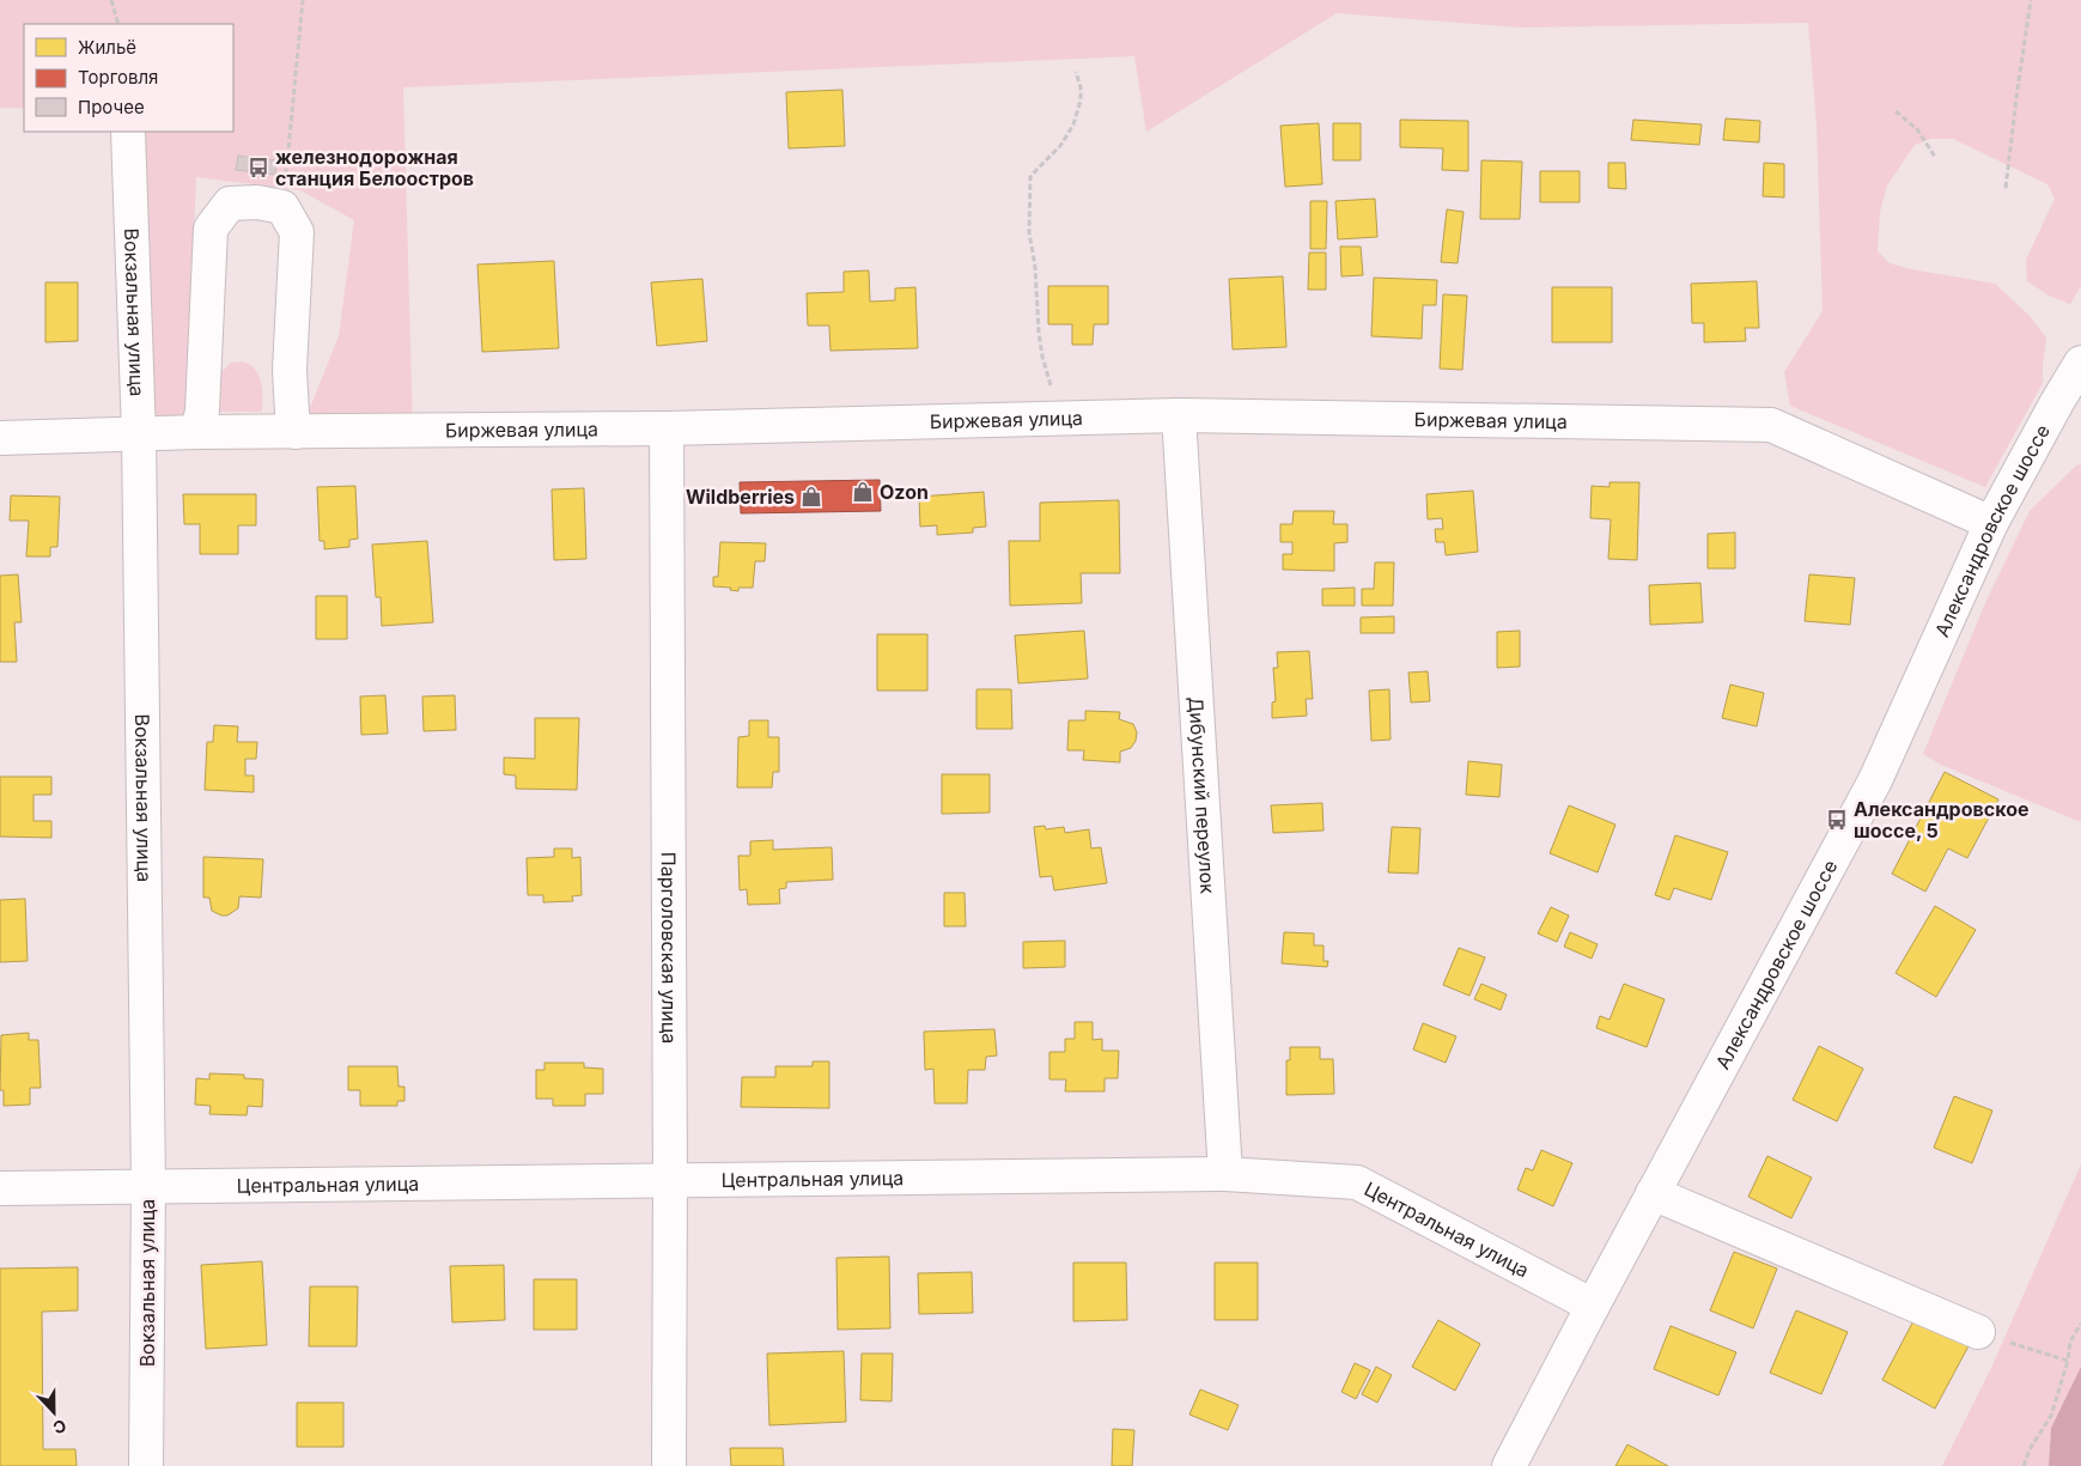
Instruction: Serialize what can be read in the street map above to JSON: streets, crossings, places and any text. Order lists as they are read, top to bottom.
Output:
{
  "streets": {
    "street": [
      "Вокзальная улица",
      "Биржевая улица",
      "Александровское шоссе",
      "Дибунский переулок",
      "Парголовская улица",
      "Центральная улица"
    ]
  },
  "crossings": [
    ["Вокзальная улица", "Биржевая улица"],
    ["Вокзальная улица", "Центральная улица"],
    ["Биржевая улица", "Александровское шоссе"],
    ["Биржевая улица", "Дибунский переулок"],
    ["Биржевая улица", "Парголовская улица"],
    ["Александровское шоссе", "Центральная улица"],
    ["Дибунский переулок", "Центральная улица"],
    ["Парголовская улица", "Центральная улица"]
  ],
  "places": {
    "bus stop": ["железнодорожная станция Белоостров", "Александровское шоссе, 5"],
    "shop": ["Ozon", "Wildberries"]
  },
  "legend": ["Жильё", "Торговля", "Прочее"],
  "north": "bottom"
}
